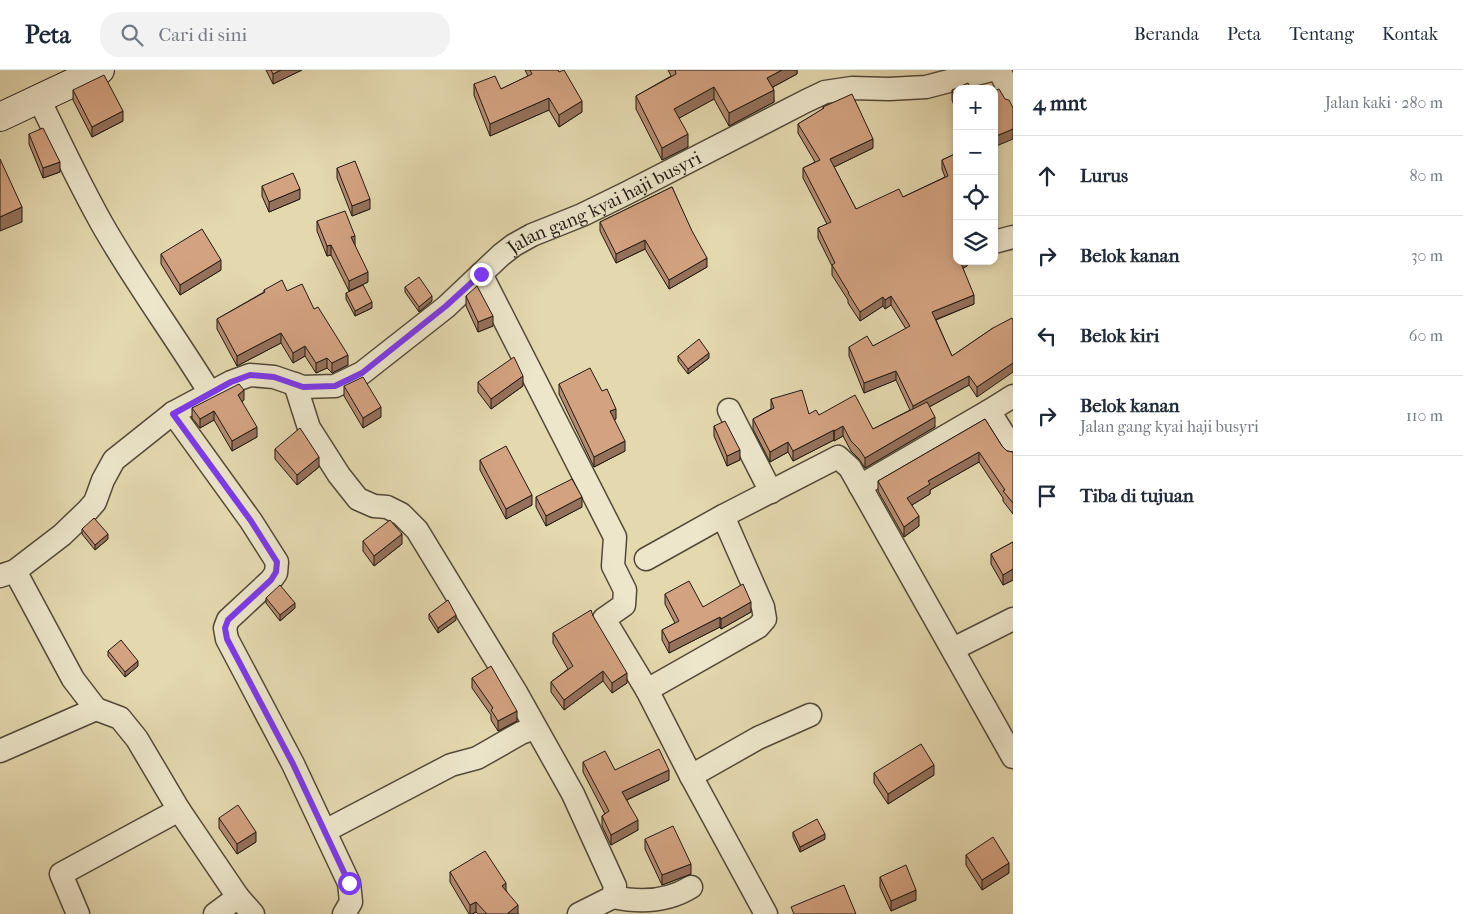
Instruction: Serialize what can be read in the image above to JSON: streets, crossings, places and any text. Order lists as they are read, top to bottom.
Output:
{
  "streets": {
    "street": ["Jalan gang kyai haji busyri"]
  },
  "page": {
    "header": "Peta",
    "search": "Cari di sini",
    "nav": [
      "Beranda",
      "Peta",
      "Tentang",
      "Kontak"
    ],
    "heading": ["4 mnt", "Jalan kaki · 280 m"],
    "map_buttons": ["+", "−"],
    "list": [
      ["Lurus", "80 m"],
      ["Belok kanan", "30 m"],
      ["Belok kiri", "60 m"],
      ["Belok kanan", "Jalan gang kyai haji busyri", "110 m"],
      "Tiba di tujuan"
    ]
  }
}
